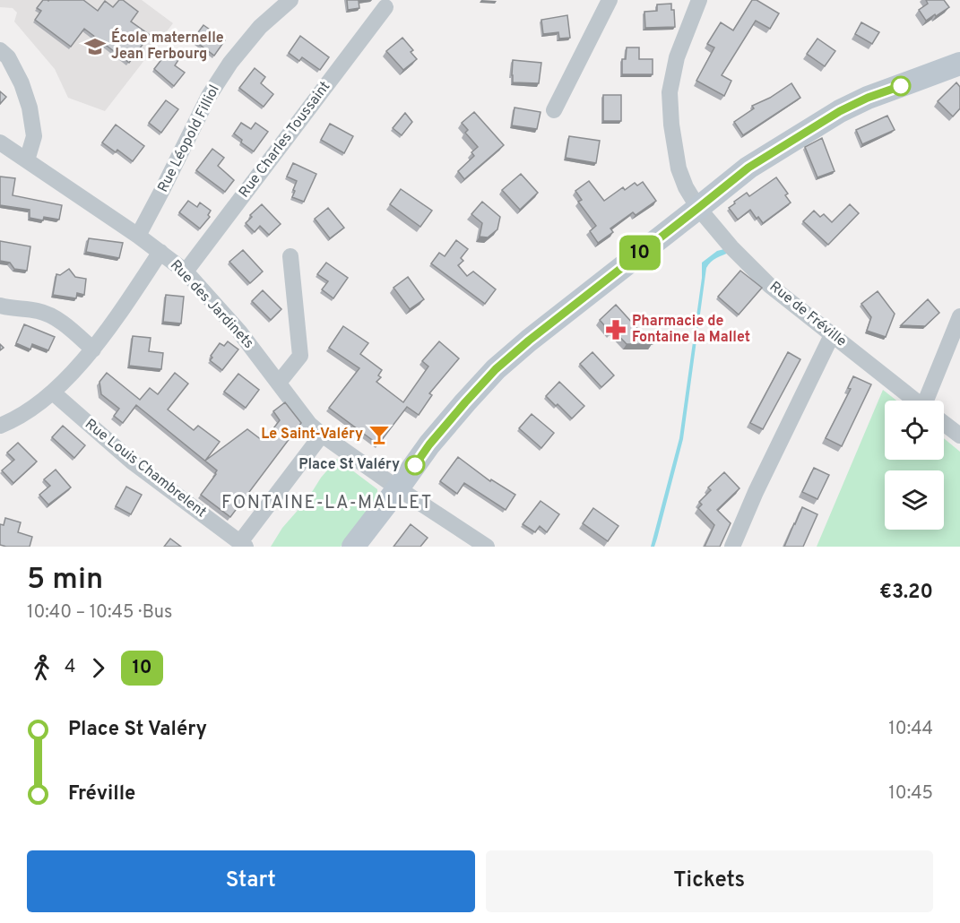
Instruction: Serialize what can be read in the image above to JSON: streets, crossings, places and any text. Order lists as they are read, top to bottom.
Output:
{
  "streets": {
    "street": [
      "Rue Léopold Filliol",
      "Rue Charles Toussaint",
      "Rue des Jardinets",
      "Rue de Fréville",
      "Rue Louis Chambrelent"
    ]
  },
  "crossings": [
    ["Rue Léopold Filliol", "Rue des Jardinets"],
    ["Rue Charles Toussaint", "Rue des Jardinets"]
  ],
  "districts": ["FONTAINE-LA-MALLET"],
  "places": {
    "school or university": ["École maternelle Jean Ferbourg"],
    "pharmacy": ["Pharmacie de Fontaine la Mallet"],
    "bar": ["Le Saint-Valéry"],
    "other": ["Place St Valéry"]
  },
  "lines": ["bus line 10"],
  "page": {
    "on_map": "10",
    "heading": ["5 min", "10:40 – 10:45 · Bus", "€3.20"],
    "legs": ["4", "10"],
    "list": [
      {
        "name": "Place St Valéry",
        "value": "10:44"
      },
      {
        "name": "Fréville",
        "value": "10:45"
      }
    ],
    "buttons": ["Start", "Tickets"]
  }
}
